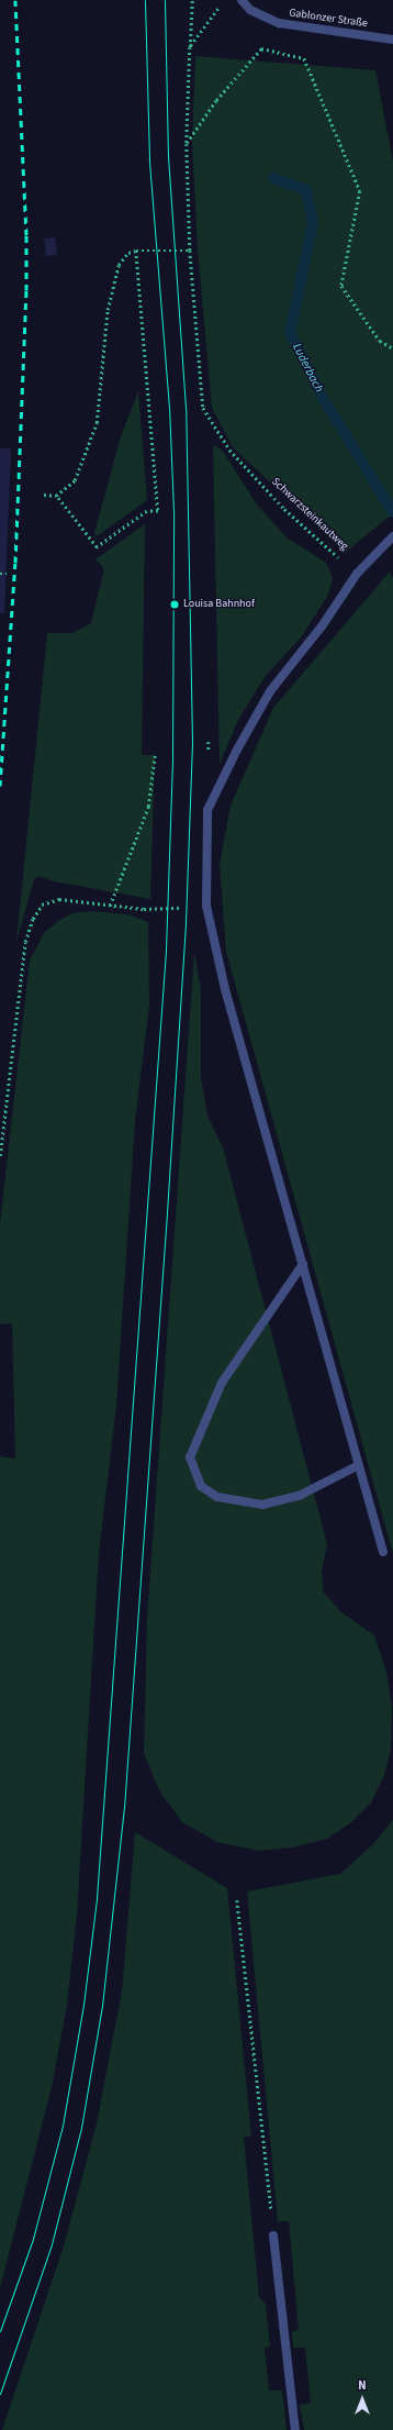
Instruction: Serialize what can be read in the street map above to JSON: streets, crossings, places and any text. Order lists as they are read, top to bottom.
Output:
{
  "streets": {
    "street": ["Gablonzer Straße"],
    "path": ["Schwarzsteinkautweg"]
  },
  "water": ["Luderbach"],
  "places": ["Louisa Bahnhof"],
  "north": "top"
}
